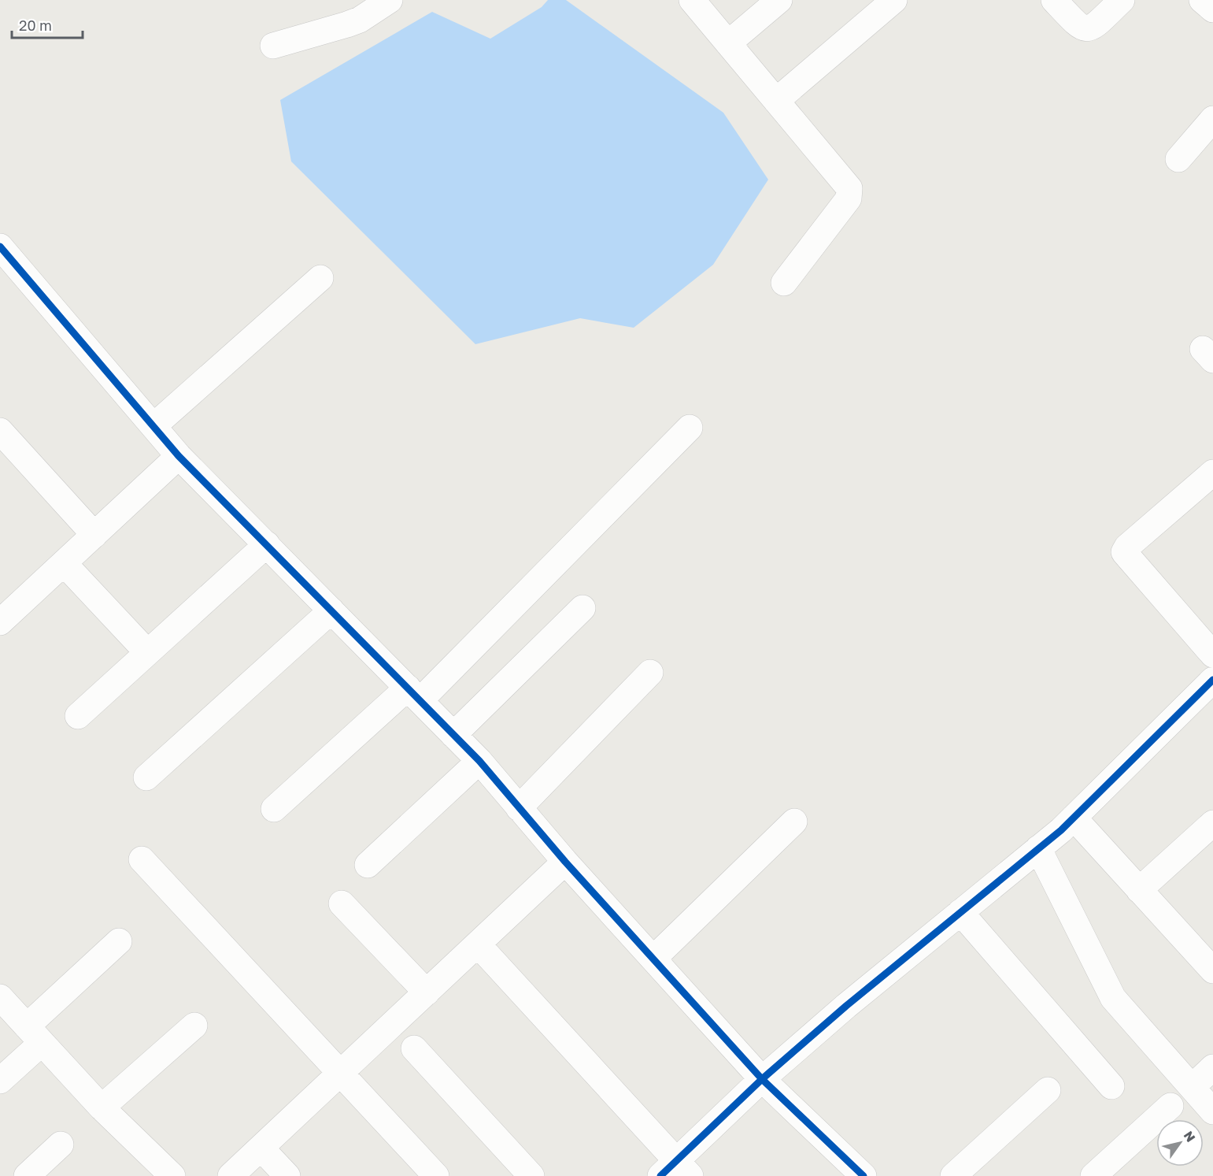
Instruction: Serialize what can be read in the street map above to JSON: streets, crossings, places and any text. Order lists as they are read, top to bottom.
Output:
{
  "scale_bar": "20 m",
  "north": "top right"
}
